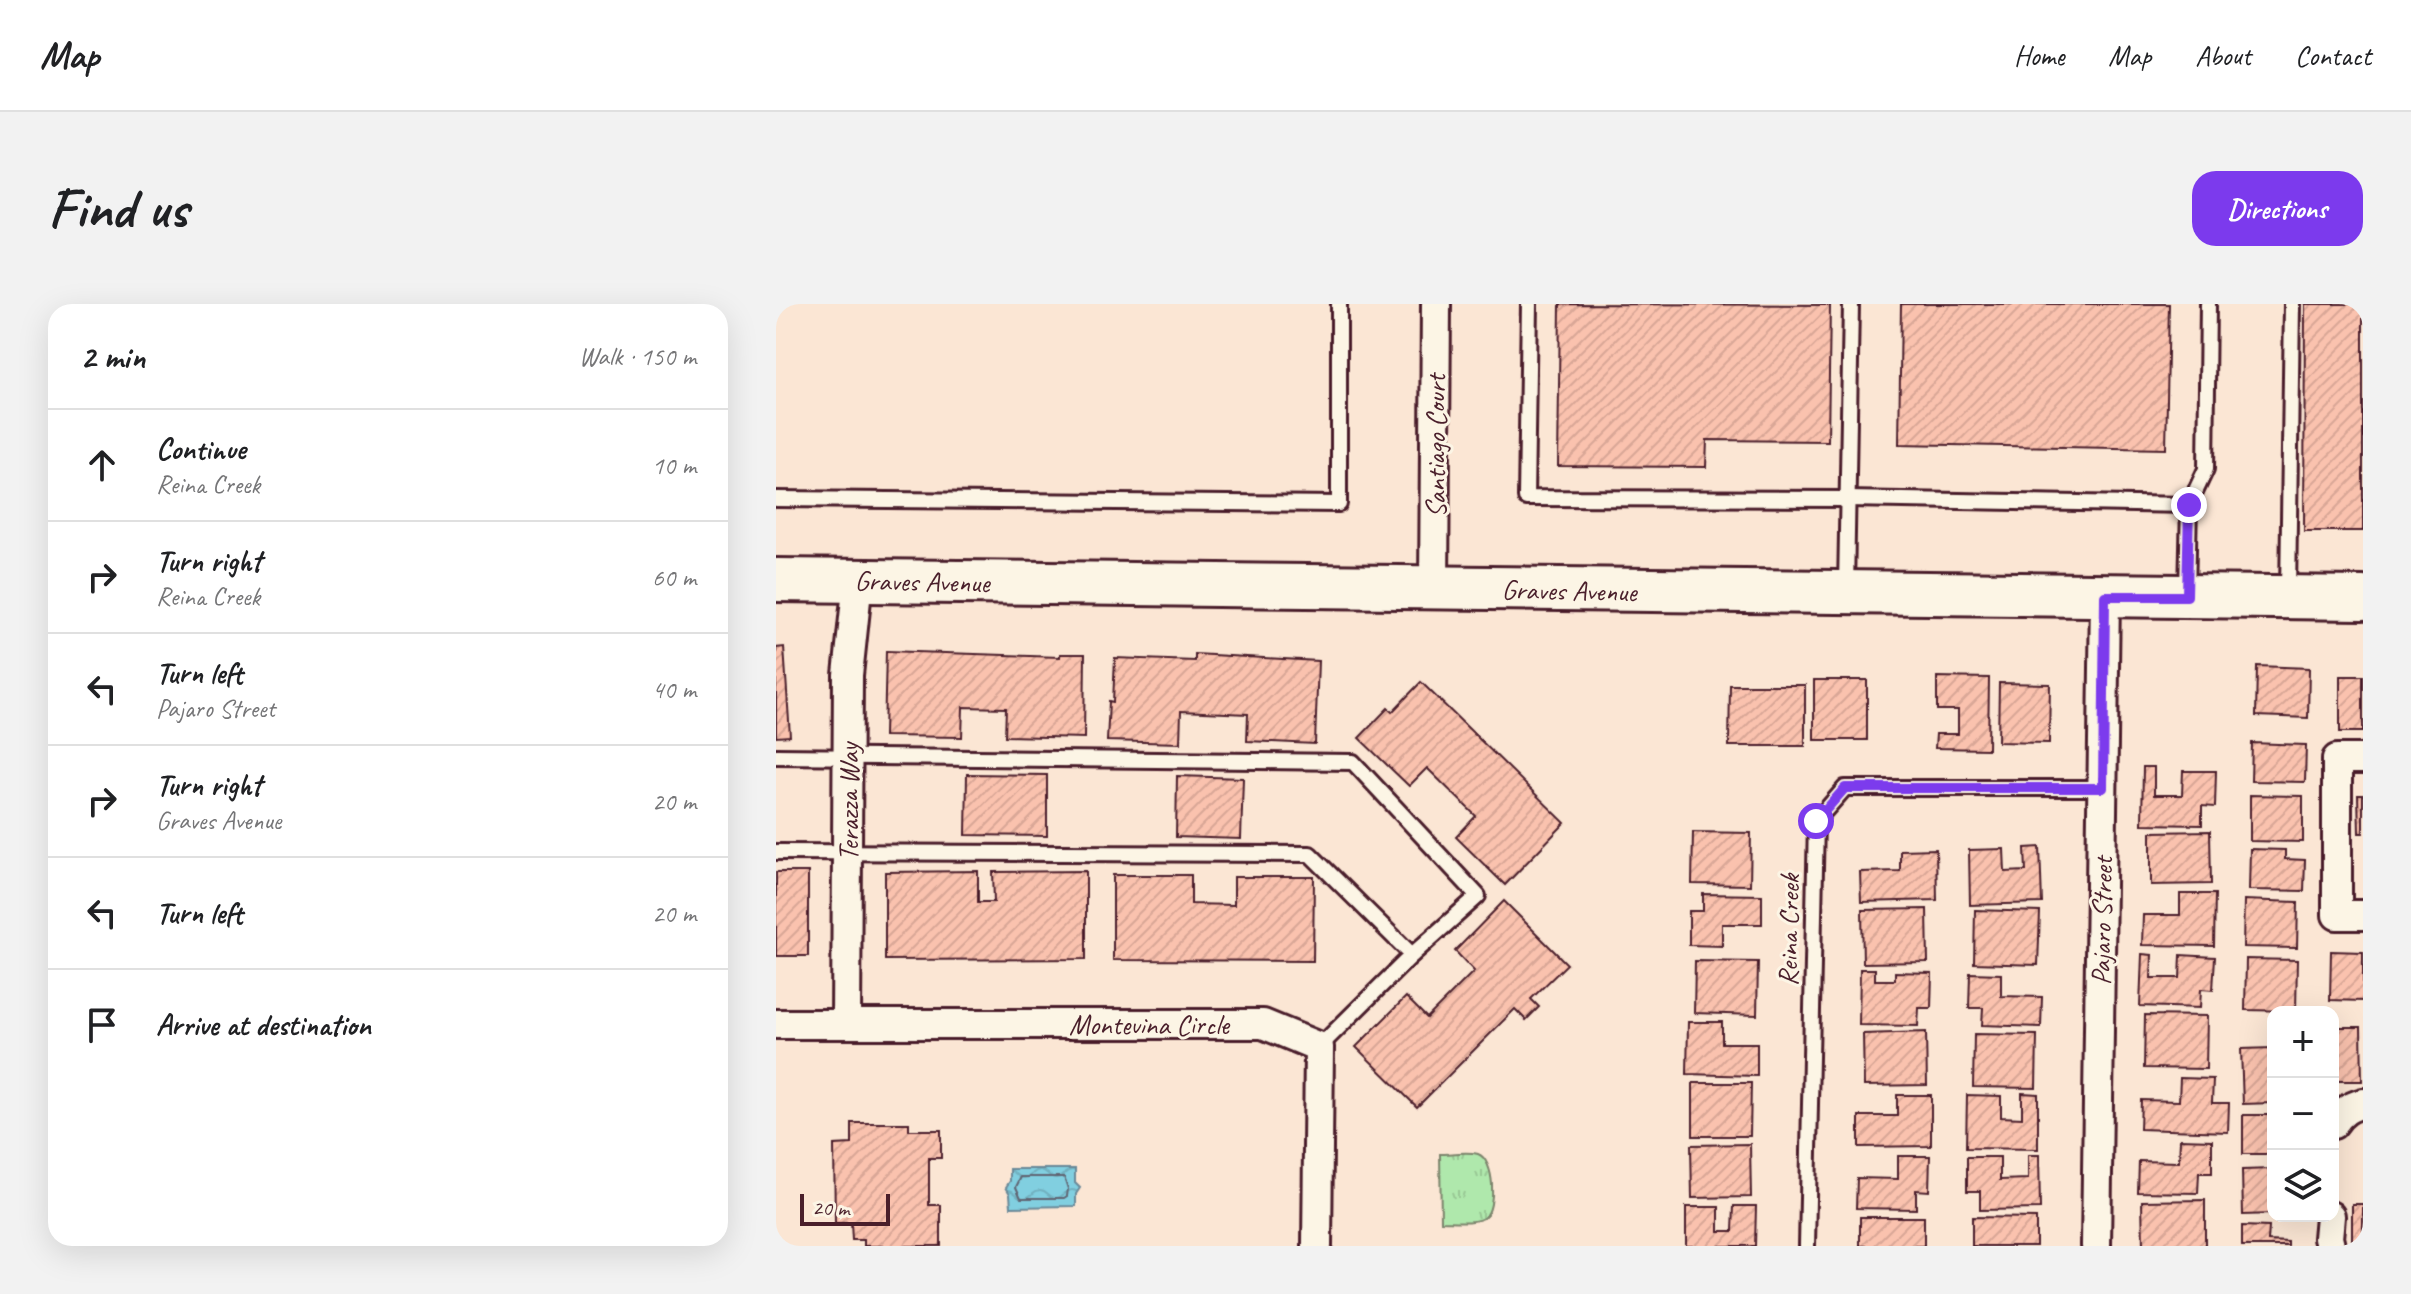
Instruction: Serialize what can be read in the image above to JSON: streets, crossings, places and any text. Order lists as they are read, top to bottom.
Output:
{
  "streets": {
    "street": [
      "Santiago Court",
      "Graves Avenue",
      "Terazza Way",
      "Pajaro Street",
      "Montevina Circle"
    ],
    "lane": ["Reina Creek"]
  },
  "crossings": [
    ["Santiago Court", "Graves Avenue"],
    ["Graves Avenue", "Terazza Way"],
    ["Graves Avenue", "Pajaro Street"],
    ["Terazza Way", "Montevina Circle"],
    ["Pajaro Street", "Reina Creek"]
  ],
  "scale_bar": "20 m",
  "page": {
    "header": "Map",
    "nav": [
      "Home",
      "Map",
      "About",
      "Contact"
    ],
    "buttons": "Directions",
    "title": "Find us",
    "heading": ["2 min", "Walk · 150 m"],
    "list": [
      ["Continue", "Reina Creek", "10 m"],
      ["Turn right", "Reina Creek", "60 m"],
      ["Turn left", "Pajaro Street", "40 m"],
      ["Turn right", "Graves Avenue", "20 m"],
      ["Turn left", "20 m"],
      "Arrive at destination"
    ],
    "map_buttons": ["+", "−"],
    "scale": "20 m"
  }
}
